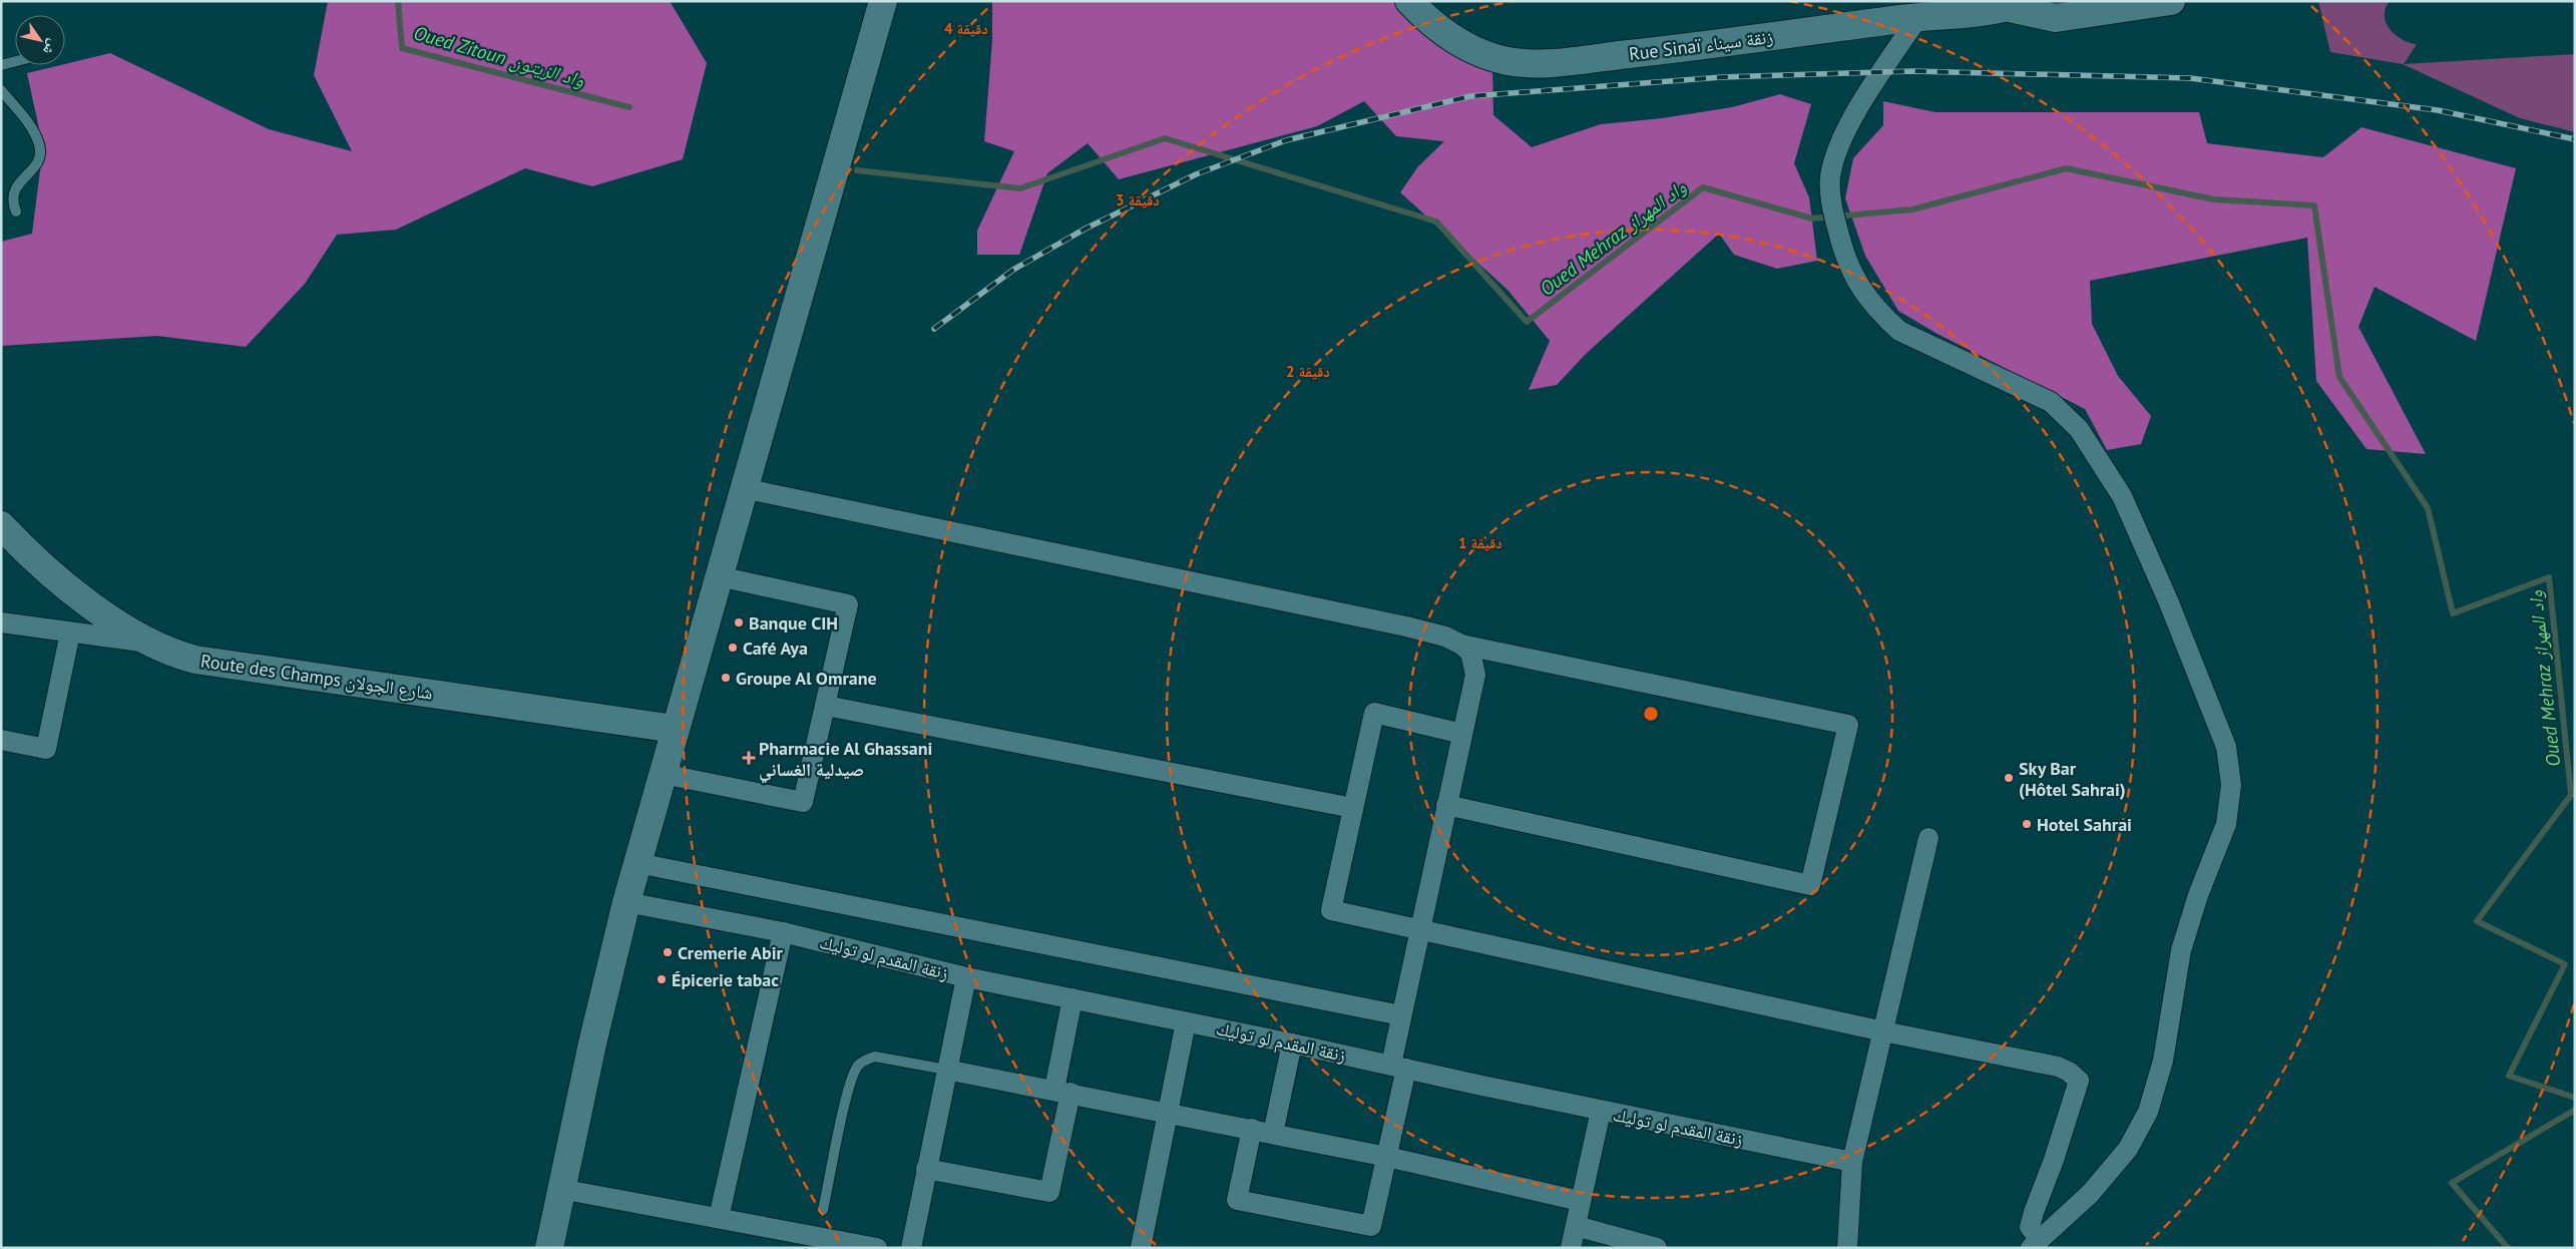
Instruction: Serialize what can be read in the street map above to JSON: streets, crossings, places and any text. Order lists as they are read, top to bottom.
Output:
{
  "streets": {
    "street": ["Rue Sinaï زنقة سيناء", "Route des Champs شارع الجولان", "زنقة المقدم لو توليك"]
  },
  "water": ["Oued Zitoun واد الزيتون", "Oued Mehraz واد المهراز"],
  "places": {
    "other": [
      "Banque CIH",
      "Café Aya",
      "Groupe Al Omrane",
      "Sky Bar (Hôtel Sahrai)",
      "Hotel Sahrai",
      "Cremerie Abir",
      "Épicerie tabac"
    ],
    "health": ["Pharmacie Al Ghassani صيدلية الغساني"]
  },
  "north": "bottom right",
  "rings": [
    "4 دقيقة",
    "3 دقيقة",
    "2 دقيقة",
    "1 دقيقة"
  ]
}
